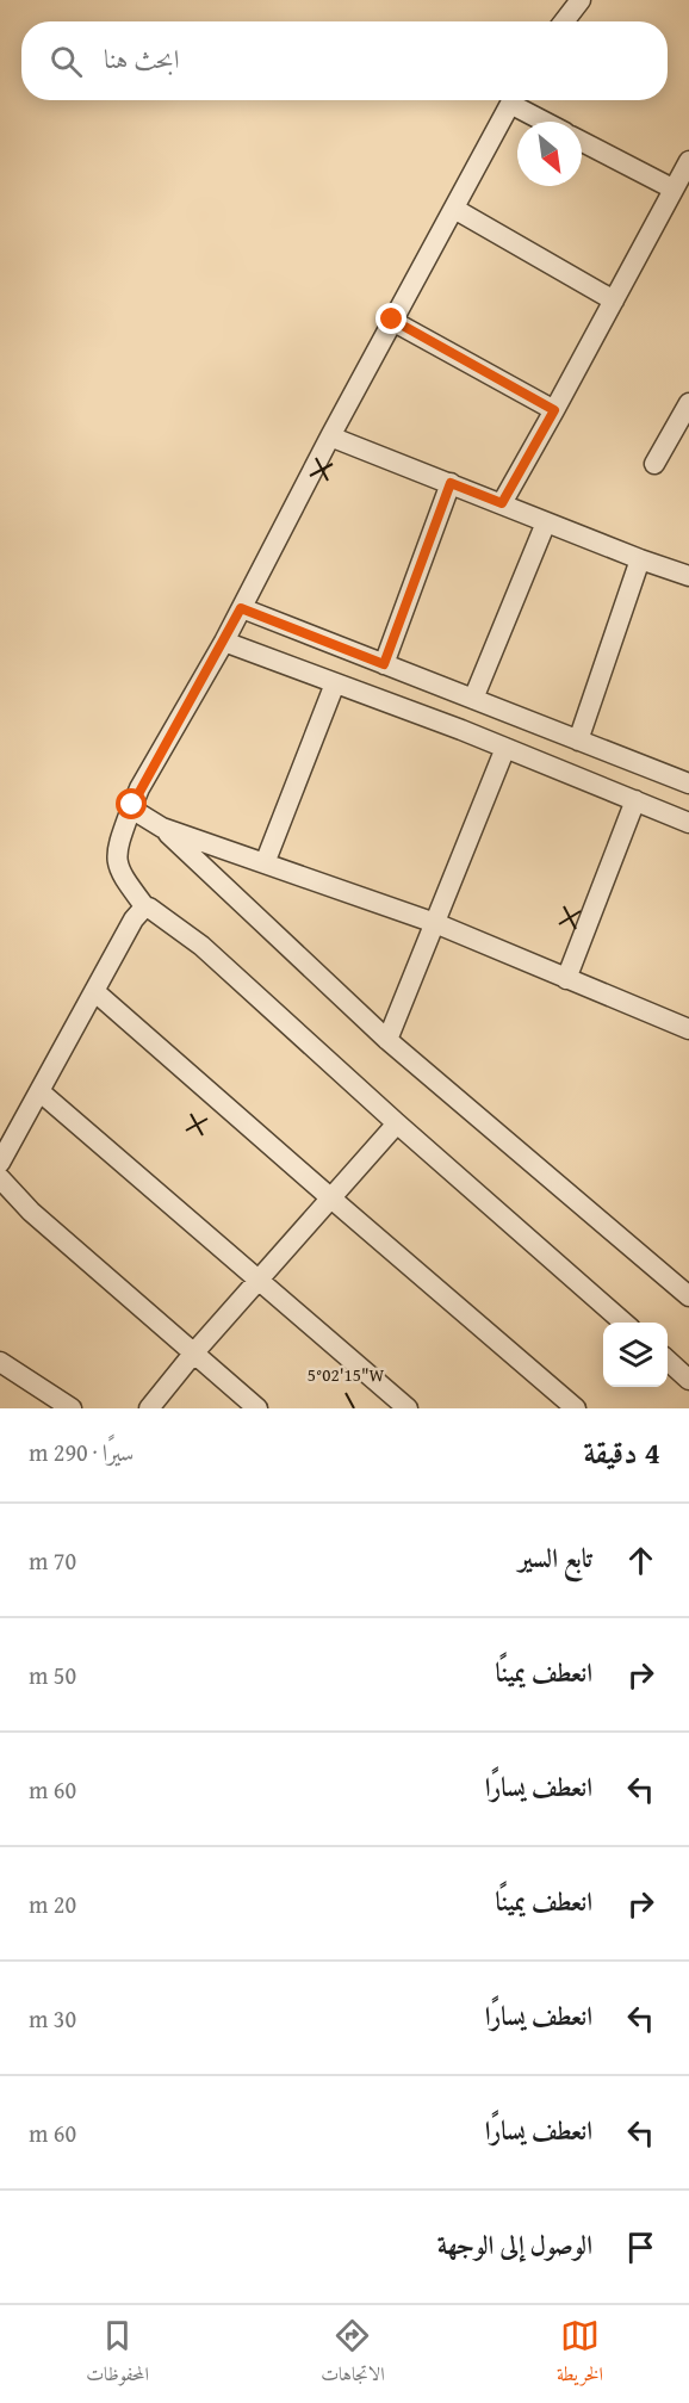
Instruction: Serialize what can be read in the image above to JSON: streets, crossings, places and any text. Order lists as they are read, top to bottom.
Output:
{
  "north": "bottom right",
  "page": {
    "search": "ابحث هنا",
    "heading": ["4 دقيقة", "سيرًا · 290 m"],
    "list": [
      ["تابع السير", "70 m"],
      ["انعطف يمينًا", "50 m"],
      ["انعطف يسارًا", "60 m"],
      ["انعطف يمينًا", "20 m"],
      ["انعطف يسارًا", "30 m"],
      ["انعطف يسارًا", "60 m"],
      "الوصول إلى الوجهة"
    ],
    "nav": ["الخريطة", "الاتجاهات", "المحفوظات"]
  },
  "coordinates": ["5°02'15\"W"]
}
